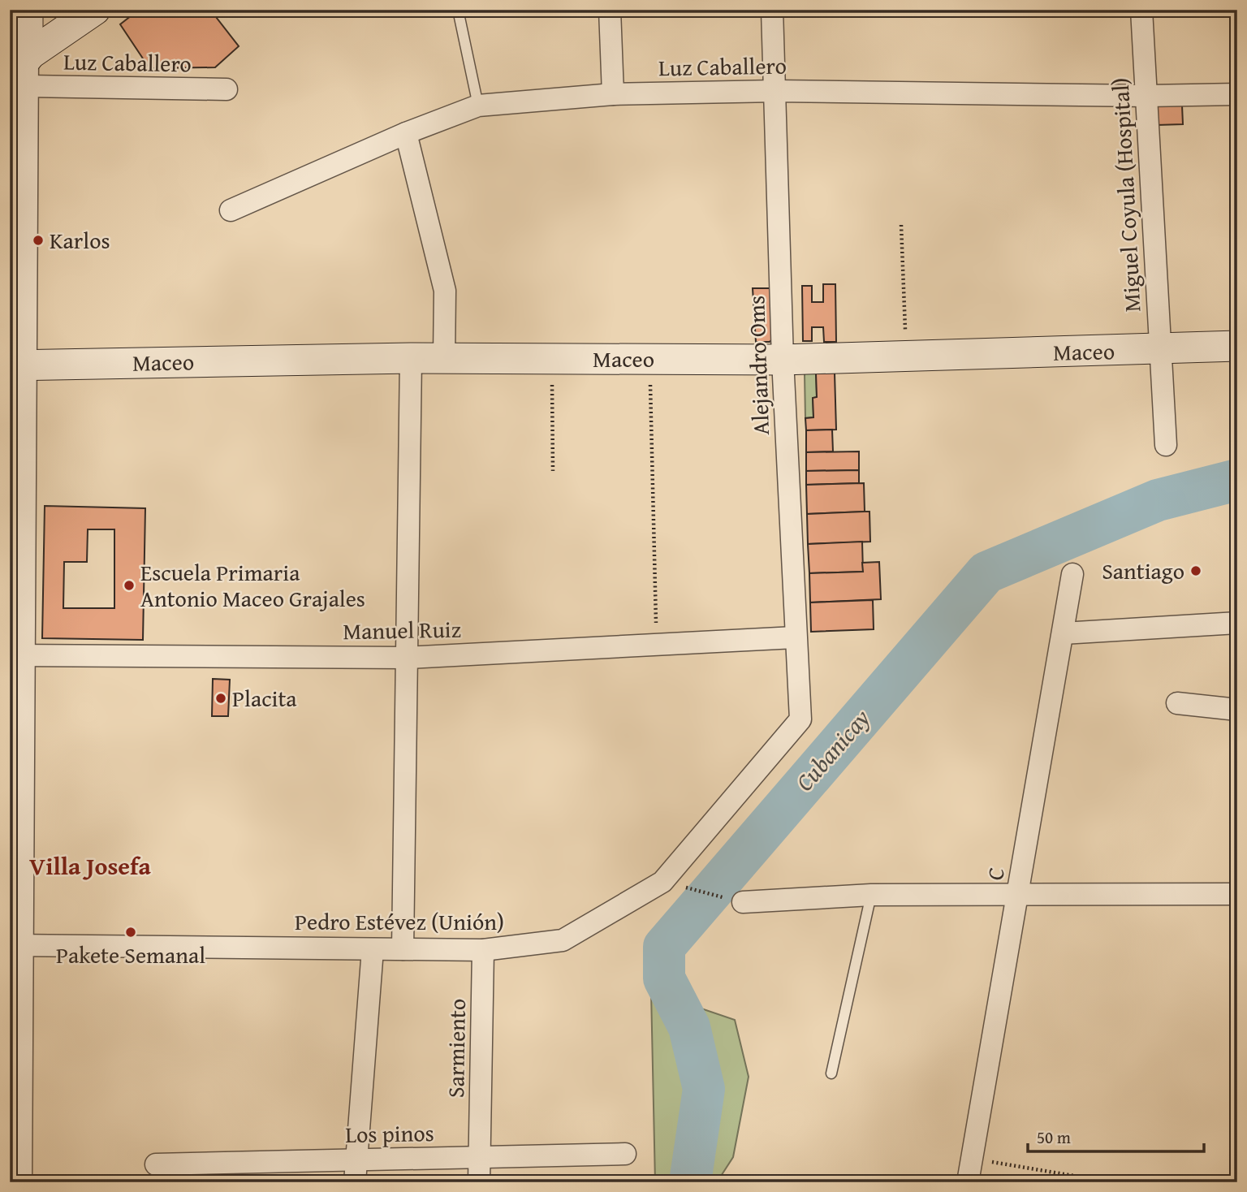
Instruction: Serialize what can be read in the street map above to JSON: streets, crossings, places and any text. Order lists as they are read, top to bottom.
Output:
{
  "streets": {
    "main road": ["Maceo"],
    "street": [
      "Luz Caballero",
      "Miguel Coyula (Hospital)",
      "Alejandro Oms",
      "Manuel Ruiz",
      "C",
      "Pedro Estévez (Unión)",
      "Sarmiento",
      "Los pinos"
    ]
  },
  "crossings": [
    ["Luz Caballero", "Miguel Coyula (Hospital)"],
    ["Luz Caballero", "Alejandro Oms"],
    ["Miguel Coyula (Hospital)", "Maceo"],
    ["Maceo", "Alejandro Oms"],
    ["Alejandro Oms", "Manuel Ruiz"],
    ["Alejandro Oms", "Pedro Estévez (Unión)"],
    ["Pedro Estévez (Unión)", "Sarmiento"],
    ["Sarmiento", "Los pinos"]
  ],
  "districts": ["Villa Josefa"],
  "water": ["Cubanicay"],
  "places": [
    "Karlos",
    "Santiago",
    "Escuela Primaria Antonio Maceo Grajales",
    "Placita",
    "Pakete Semanal"
  ],
  "scale_bar": "50 m"
}
